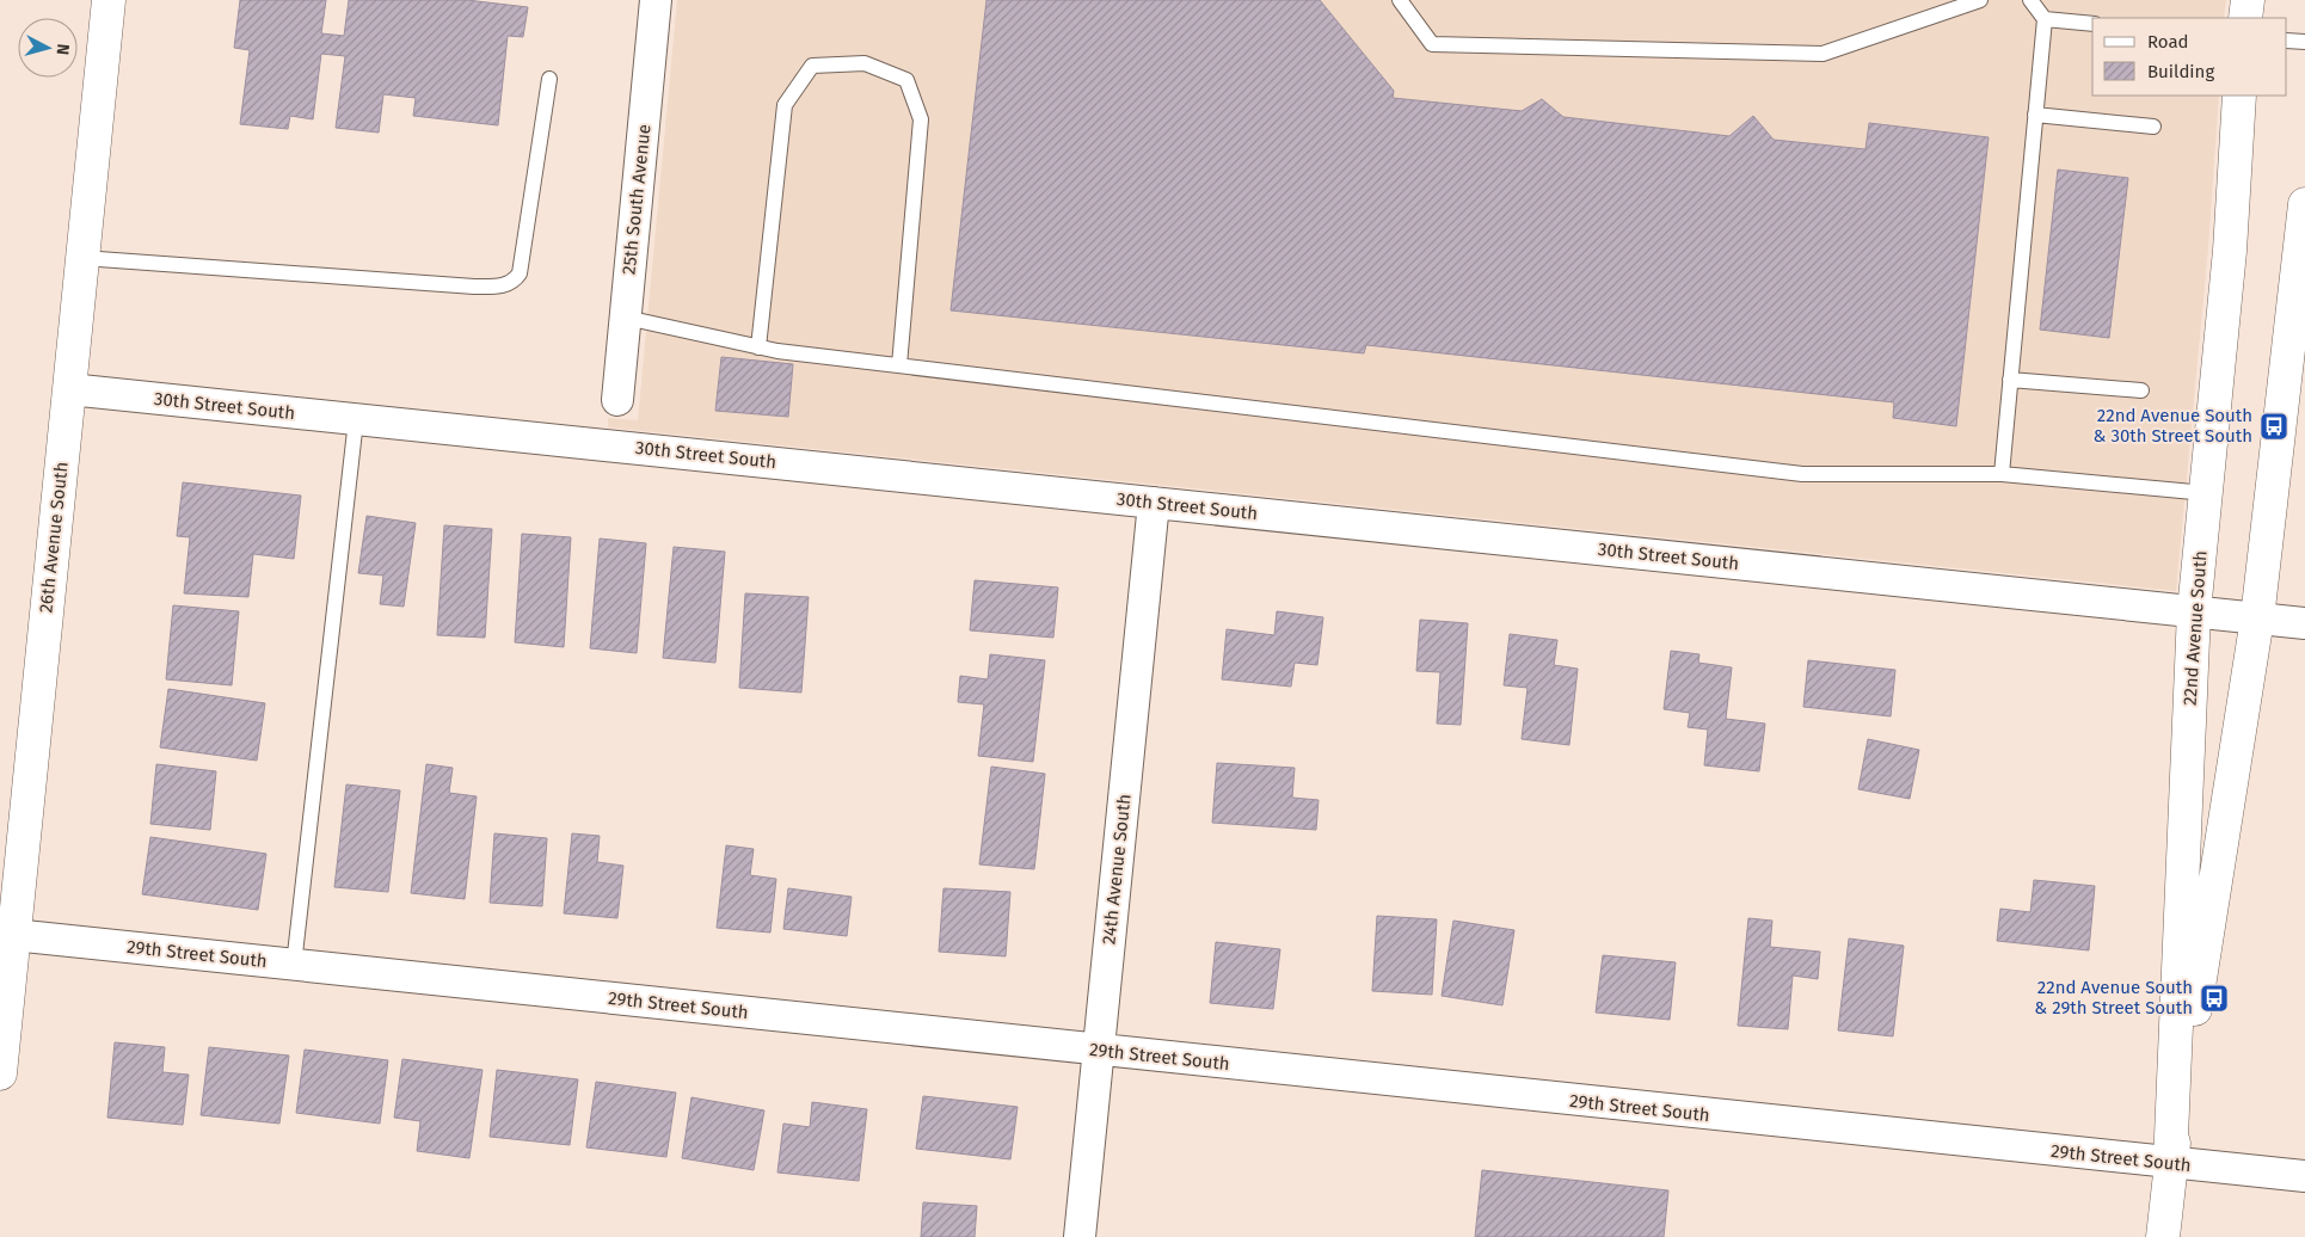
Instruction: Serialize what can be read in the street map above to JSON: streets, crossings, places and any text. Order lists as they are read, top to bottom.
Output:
{
  "streets": {
    "main road": ["26th Avenue South", "22nd Avenue South"],
    "street": [
      "25th South Avenue",
      "30th Street South",
      "24th Avenue South",
      "29th Street South"
    ]
  },
  "crossings": [
    ["30th Street South", "26th Avenue South"],
    ["30th Street South", "22nd Avenue South"],
    ["30th Street South", "24th Avenue South"],
    ["26th Avenue South", "29th Street South"],
    ["22nd Avenue South", "29th Street South"],
    ["24th Avenue South", "29th Street South"]
  ],
  "places": {
    "bus stop": ["22nd Avenue South & 30th Street South", "22nd Avenue South & 29th Street South"]
  },
  "legend": ["Road", "Building"],
  "north": "right"
}
